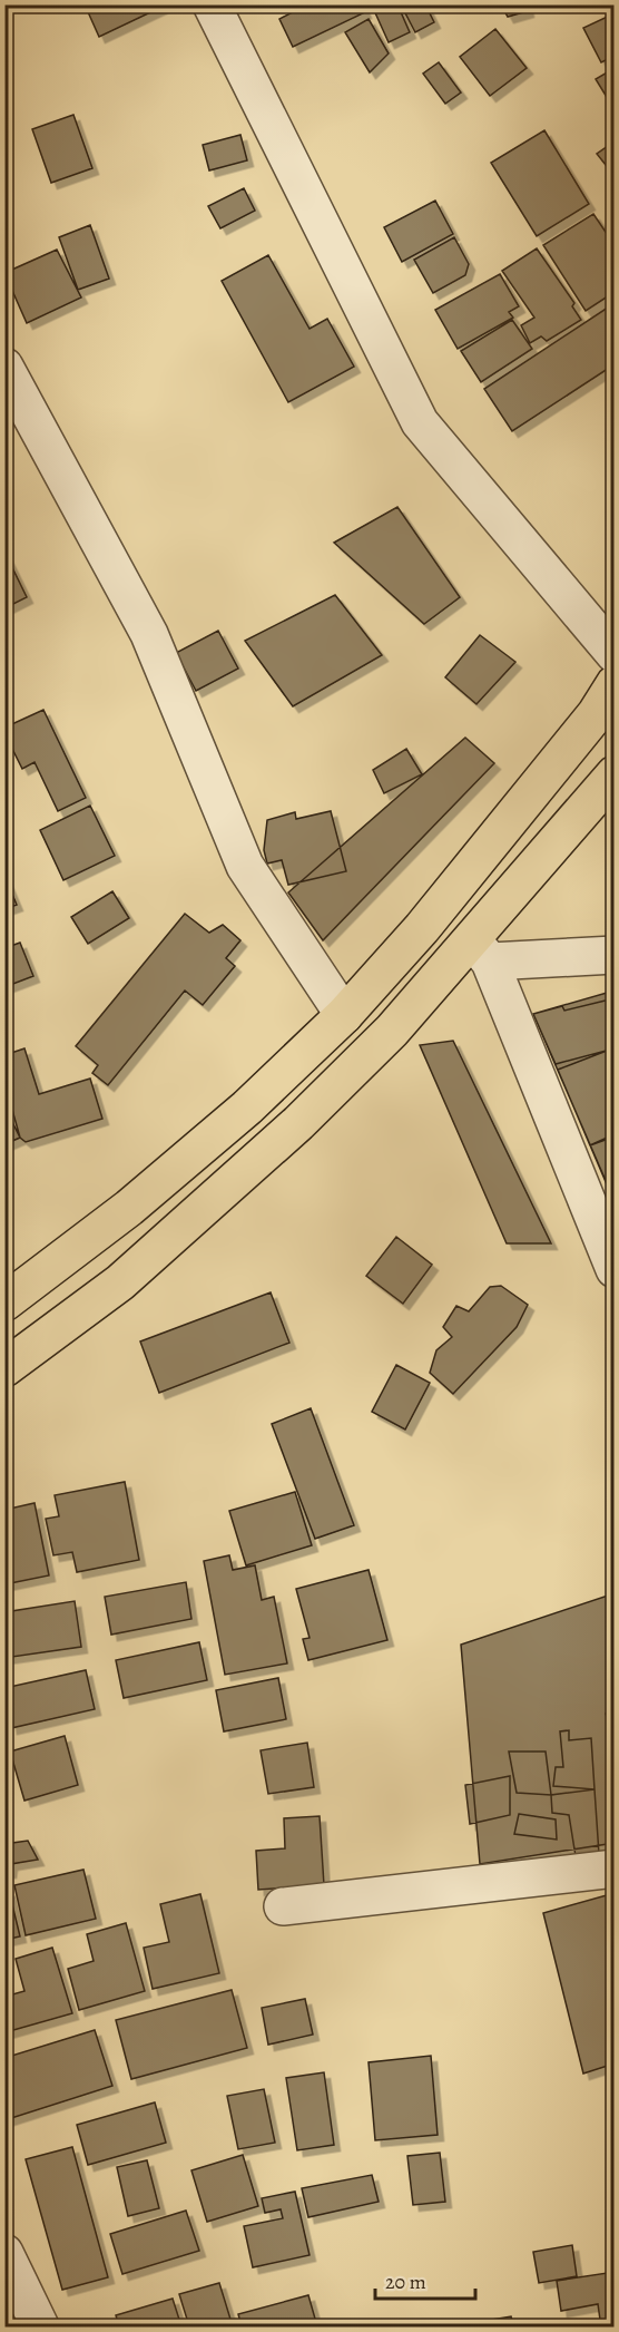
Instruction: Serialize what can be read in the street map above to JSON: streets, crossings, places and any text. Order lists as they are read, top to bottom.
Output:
{
  "scale_bar": "20 m"
}
